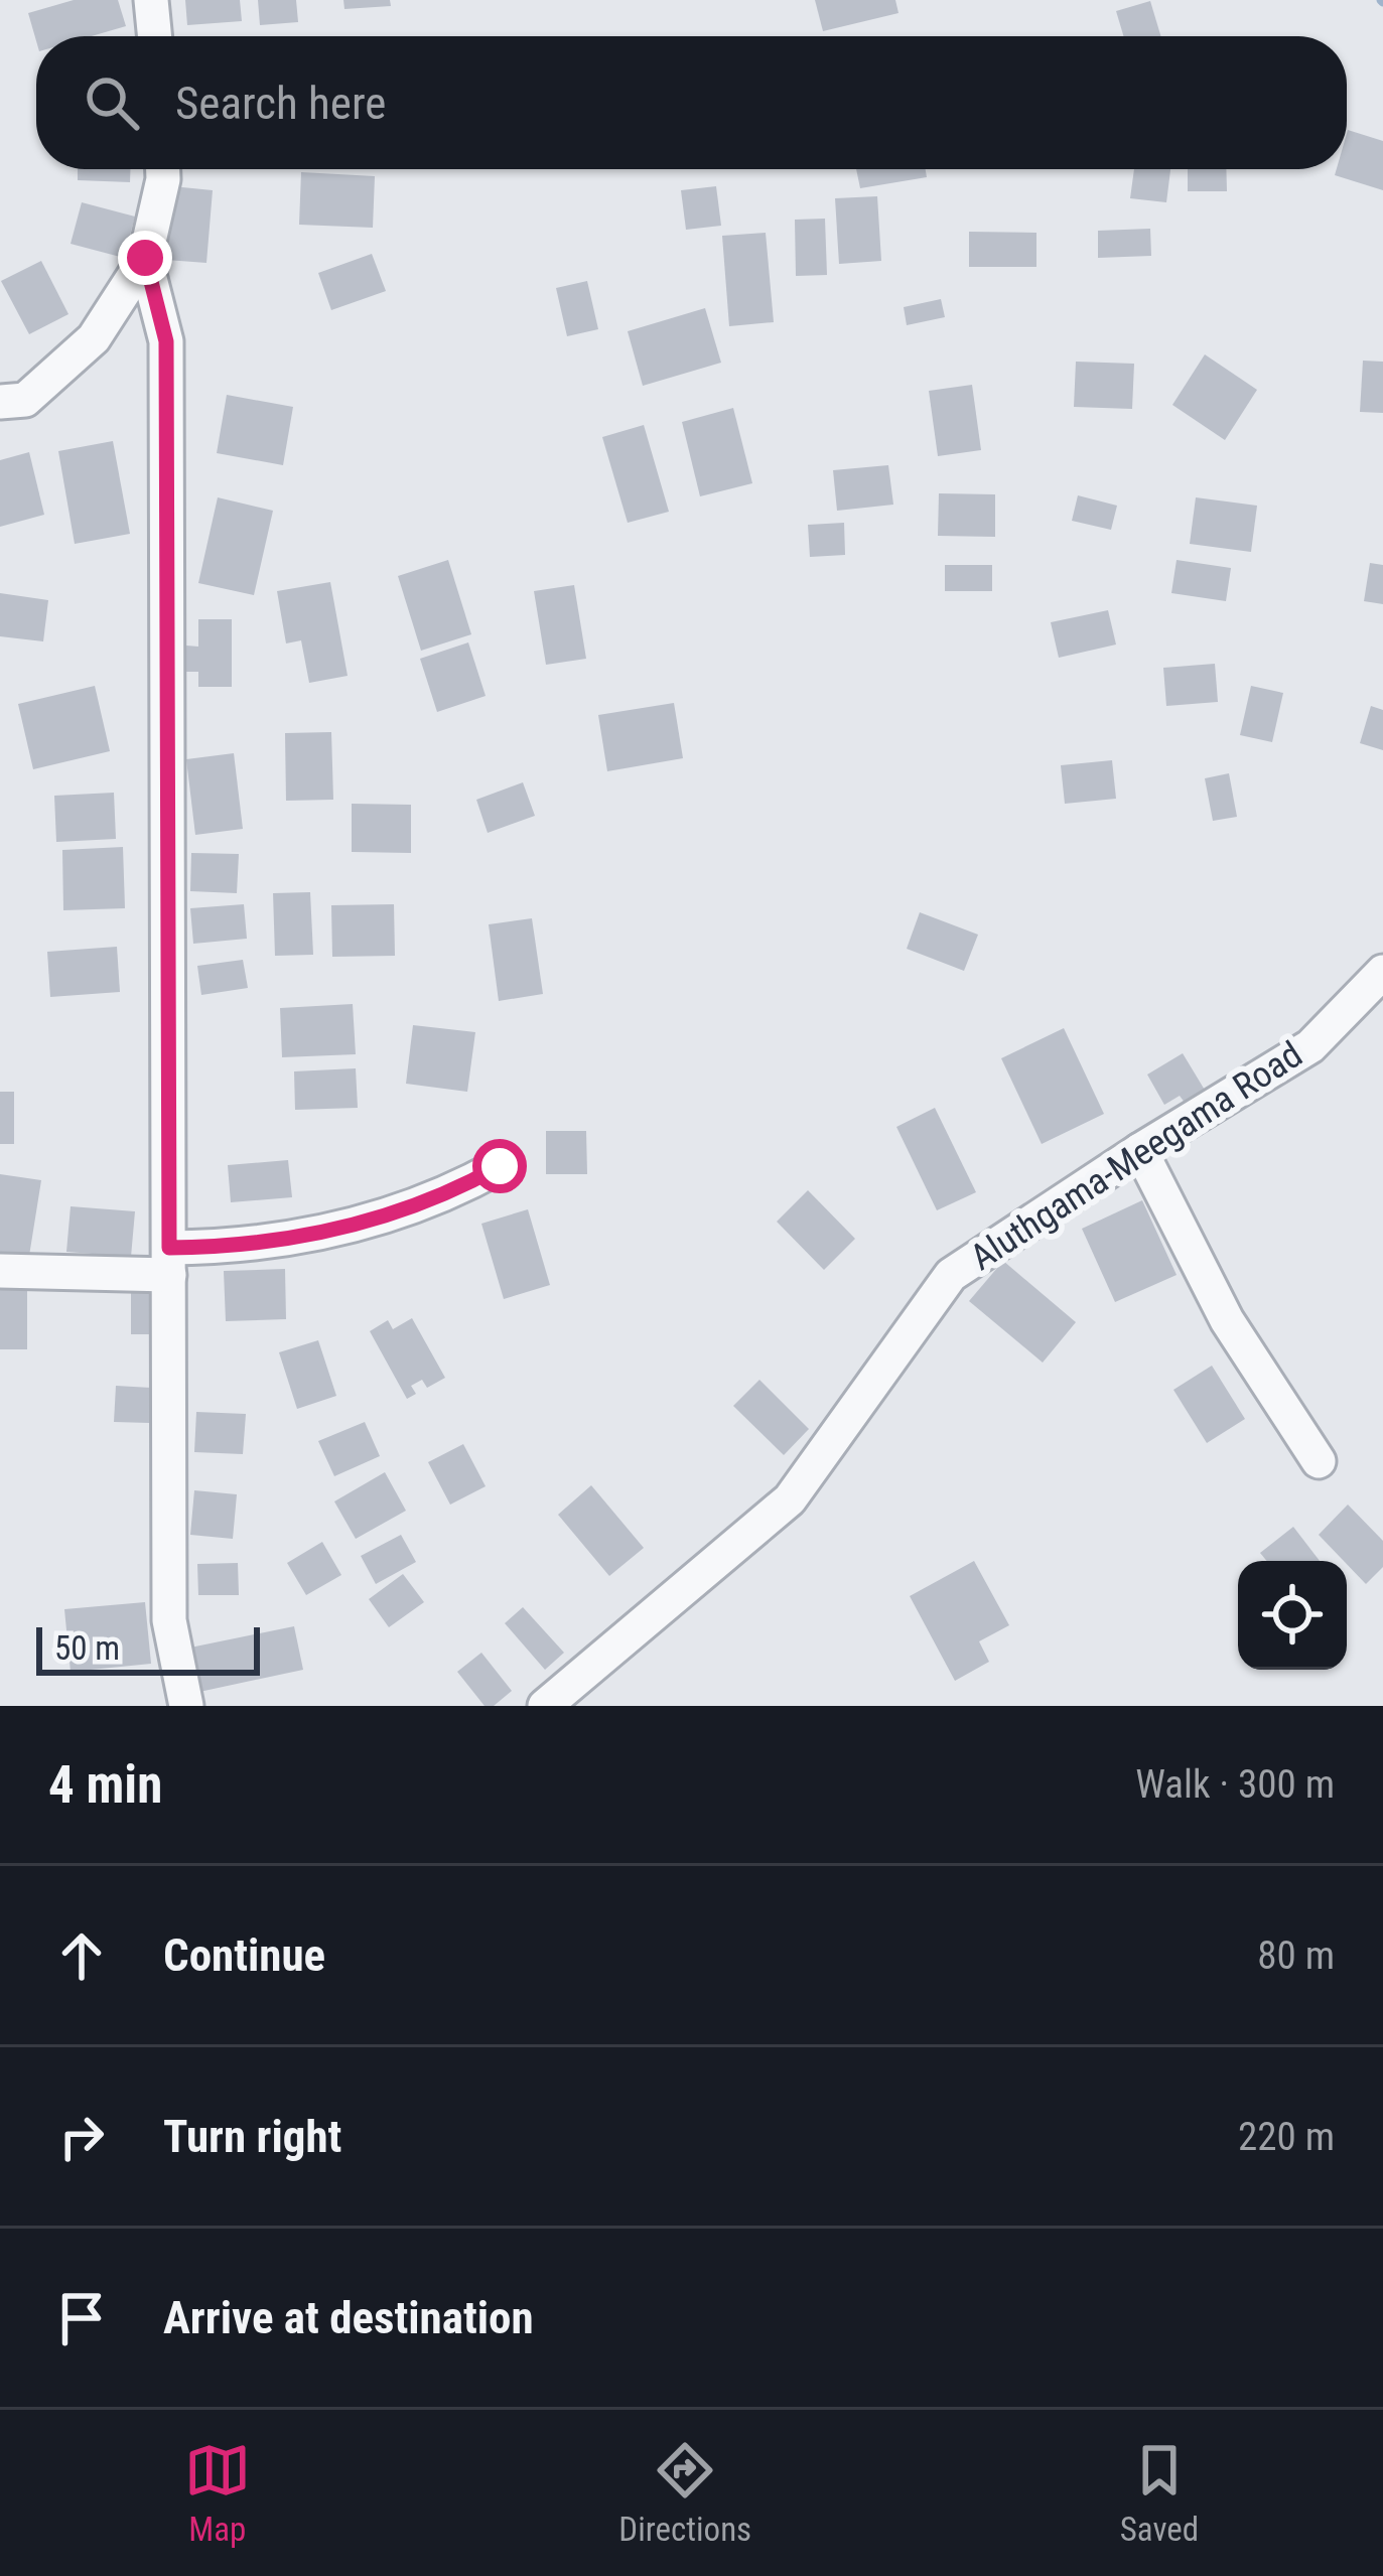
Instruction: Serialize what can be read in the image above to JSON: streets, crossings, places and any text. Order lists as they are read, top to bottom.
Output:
{
  "streets": {
    "street": ["Aluthgama-Meegama Road"]
  },
  "scale_bar": "50 m",
  "page": {
    "search": "Search here",
    "scale": "50 m",
    "heading": ["4 min", "Walk · 300 m"],
    "list": [
      ["Continue", "80 m"],
      ["Turn right", "220 m"],
      "Arrive at destination"
    ],
    "nav": ["Map", "Directions", "Saved"]
  }
}
